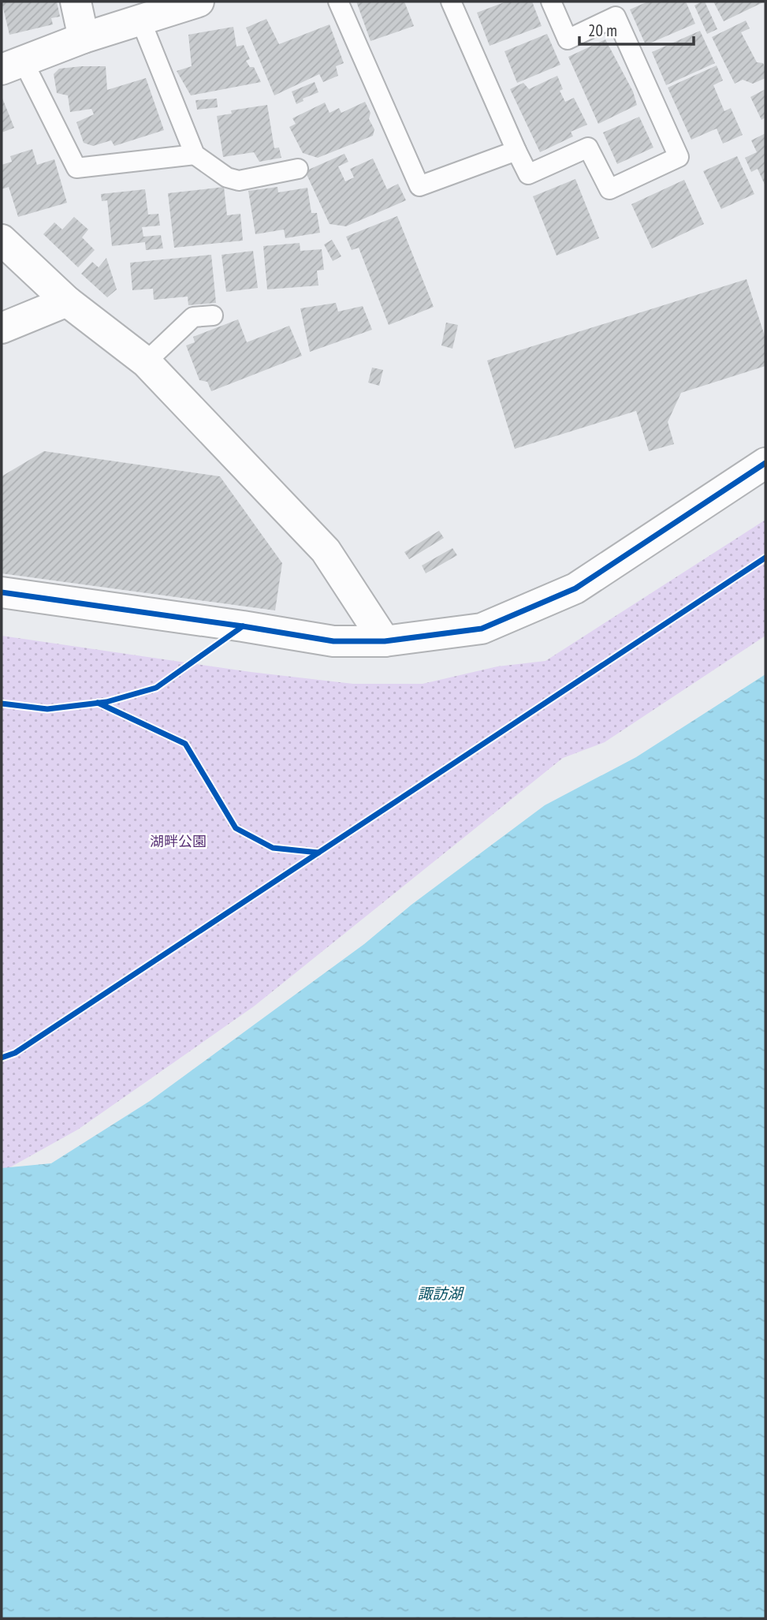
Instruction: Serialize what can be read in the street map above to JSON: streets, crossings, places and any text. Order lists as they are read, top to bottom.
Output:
{
  "water": ["諏訪湖"],
  "parks": ["湖畔公園"],
  "scale_bar": "20 m"
}
